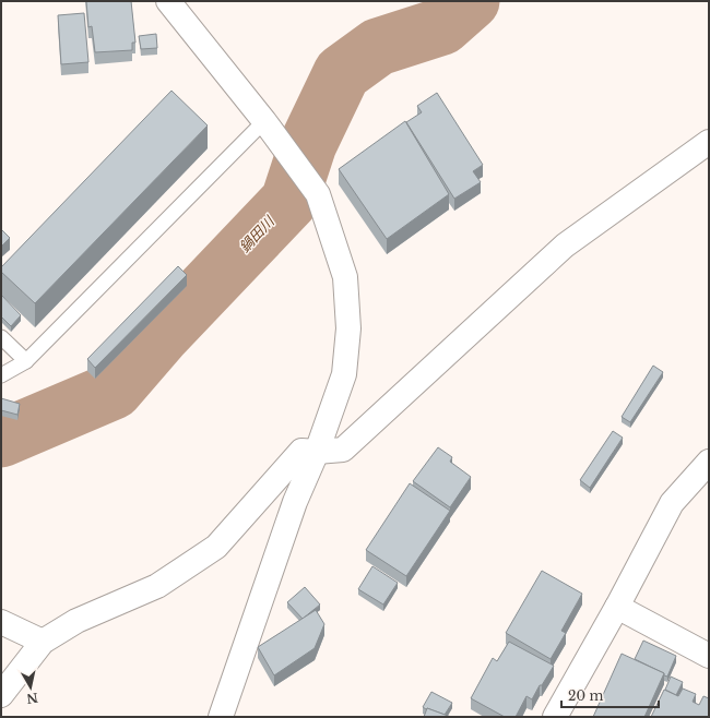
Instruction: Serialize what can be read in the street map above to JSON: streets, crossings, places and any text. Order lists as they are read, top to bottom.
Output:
{
  "water": ["鍋田川"],
  "scale_bar": "20 m",
  "north": "bottom"
}
